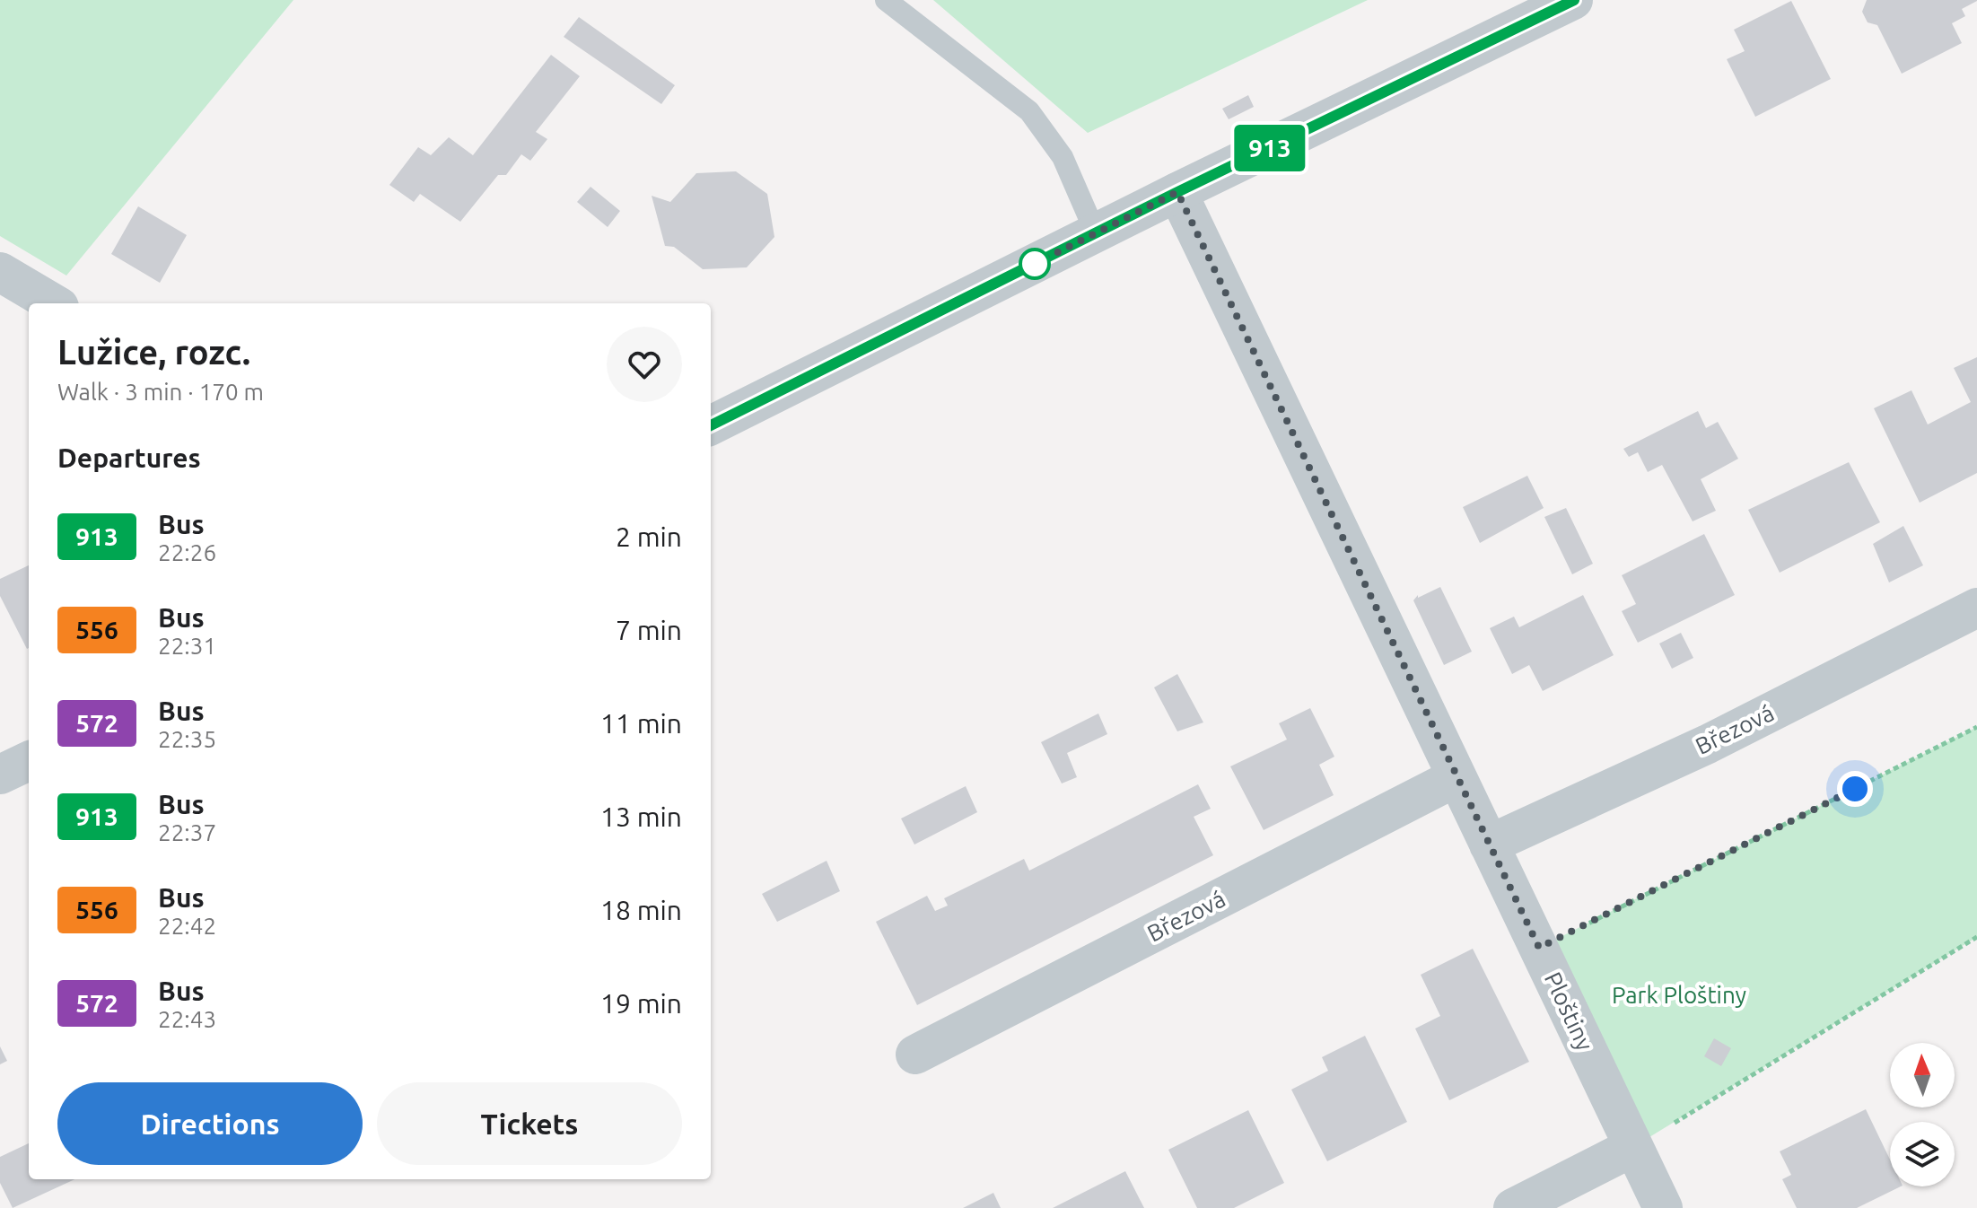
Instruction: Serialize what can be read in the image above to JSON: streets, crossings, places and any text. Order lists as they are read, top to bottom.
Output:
{
  "streets": {
    "street": ["Březová", "Ploštiny"]
  },
  "crossings": [
    ["Březová", "Ploštiny"]
  ],
  "parks": ["Park Ploštiny"],
  "lines": ["bus line 913"],
  "north": "top",
  "page": {
    "on_map": "913",
    "heading": [
      ["Lužice, rozc.", "Walk · 3 min · 170 m"],
      "Departures"
    ],
    "list": [
      {
        "mark": "913",
        "name": "Bus",
        "note": "22:26",
        "value": "2 min"
      },
      {
        "mark": "556",
        "name": "Bus",
        "note": "22:31",
        "value": "7 min"
      },
      {
        "mark": "572",
        "name": "Bus",
        "note": "22:35",
        "value": "11 min"
      },
      {
        "mark": "913",
        "name": "Bus",
        "note": "22:37",
        "value": "13 min"
      },
      {
        "mark": "556",
        "name": "Bus",
        "note": "22:42",
        "value": "18 min"
      },
      {
        "mark": "572",
        "name": "Bus",
        "note": "22:43",
        "value": "19 min"
      }
    ],
    "buttons": ["Directions", "Tickets"]
  }
}
